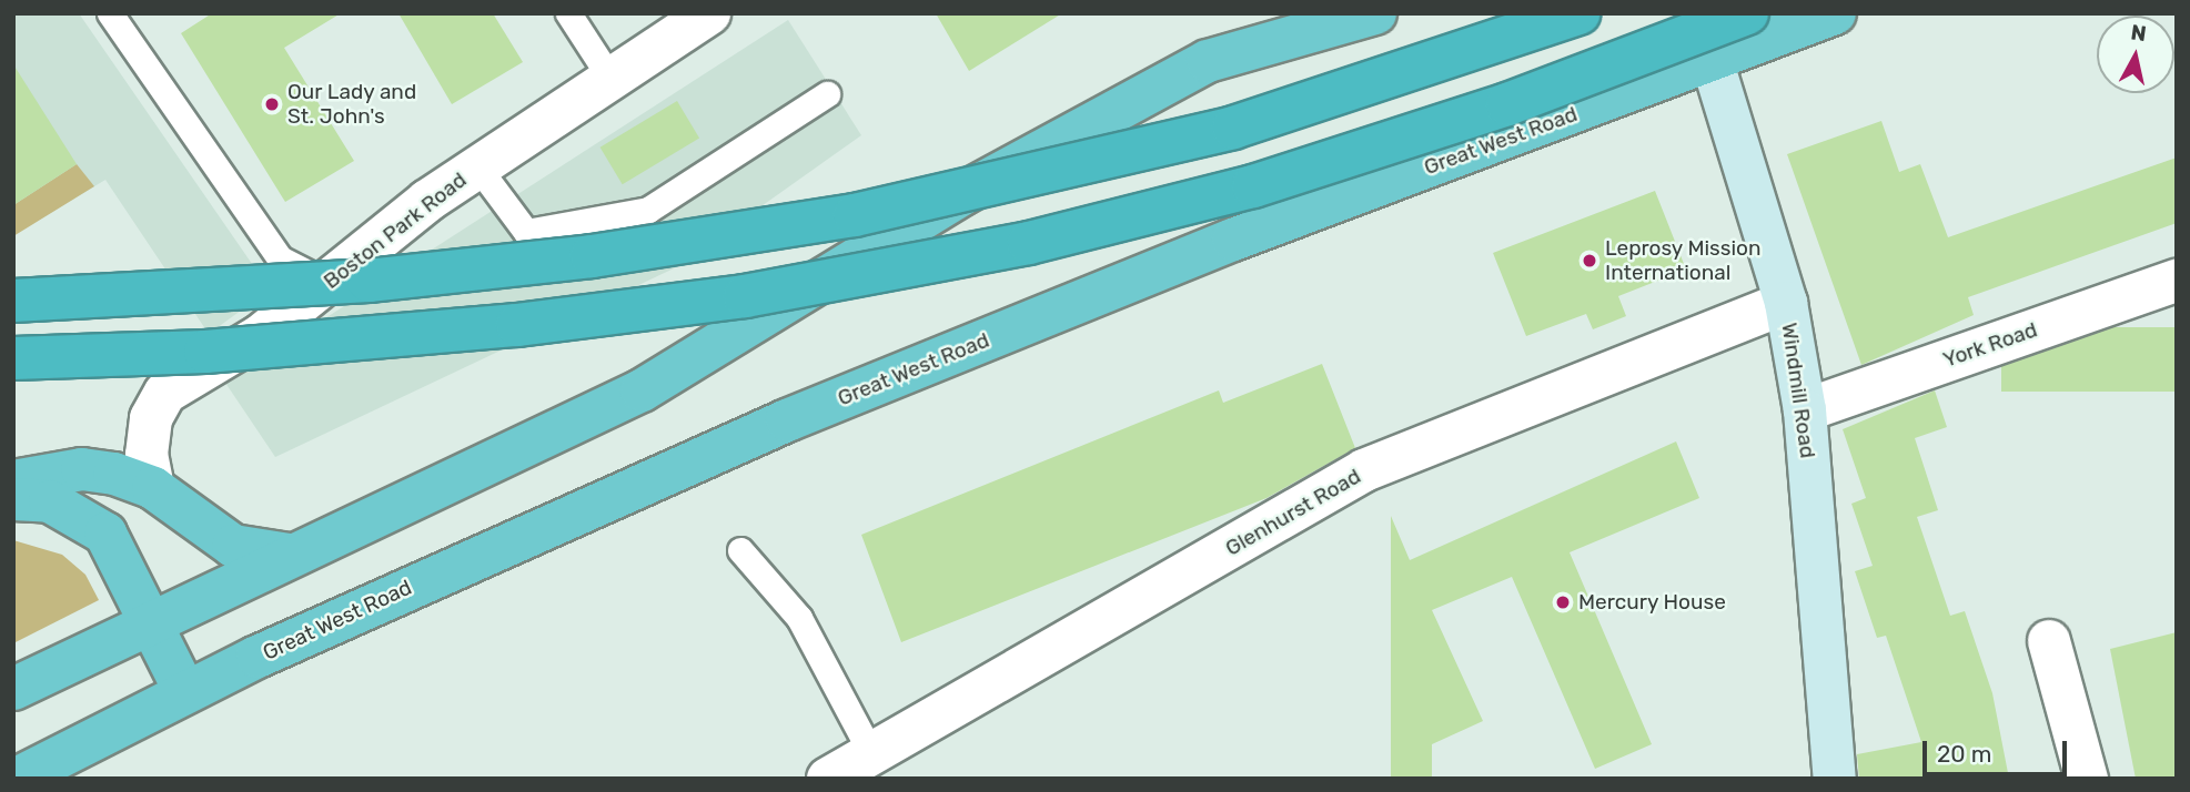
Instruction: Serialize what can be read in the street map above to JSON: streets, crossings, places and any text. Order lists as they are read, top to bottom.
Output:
{
  "streets": {
    "highway": ["Great West Road"],
    "main road": ["Windmill Road"],
    "street": ["Boston Park Road", "York Road", "Glenhurst Road"]
  },
  "crossings": [
    ["Great West Road", "Windmill Road"],
    ["York Road", "Windmill Road"],
    ["Windmill Road", "Glenhurst Road"]
  ],
  "places": ["Our Lady and St. John's", "Leprosy Mission International", "Mercury House"],
  "scale_bar": "20 m",
  "north": "top"
}
